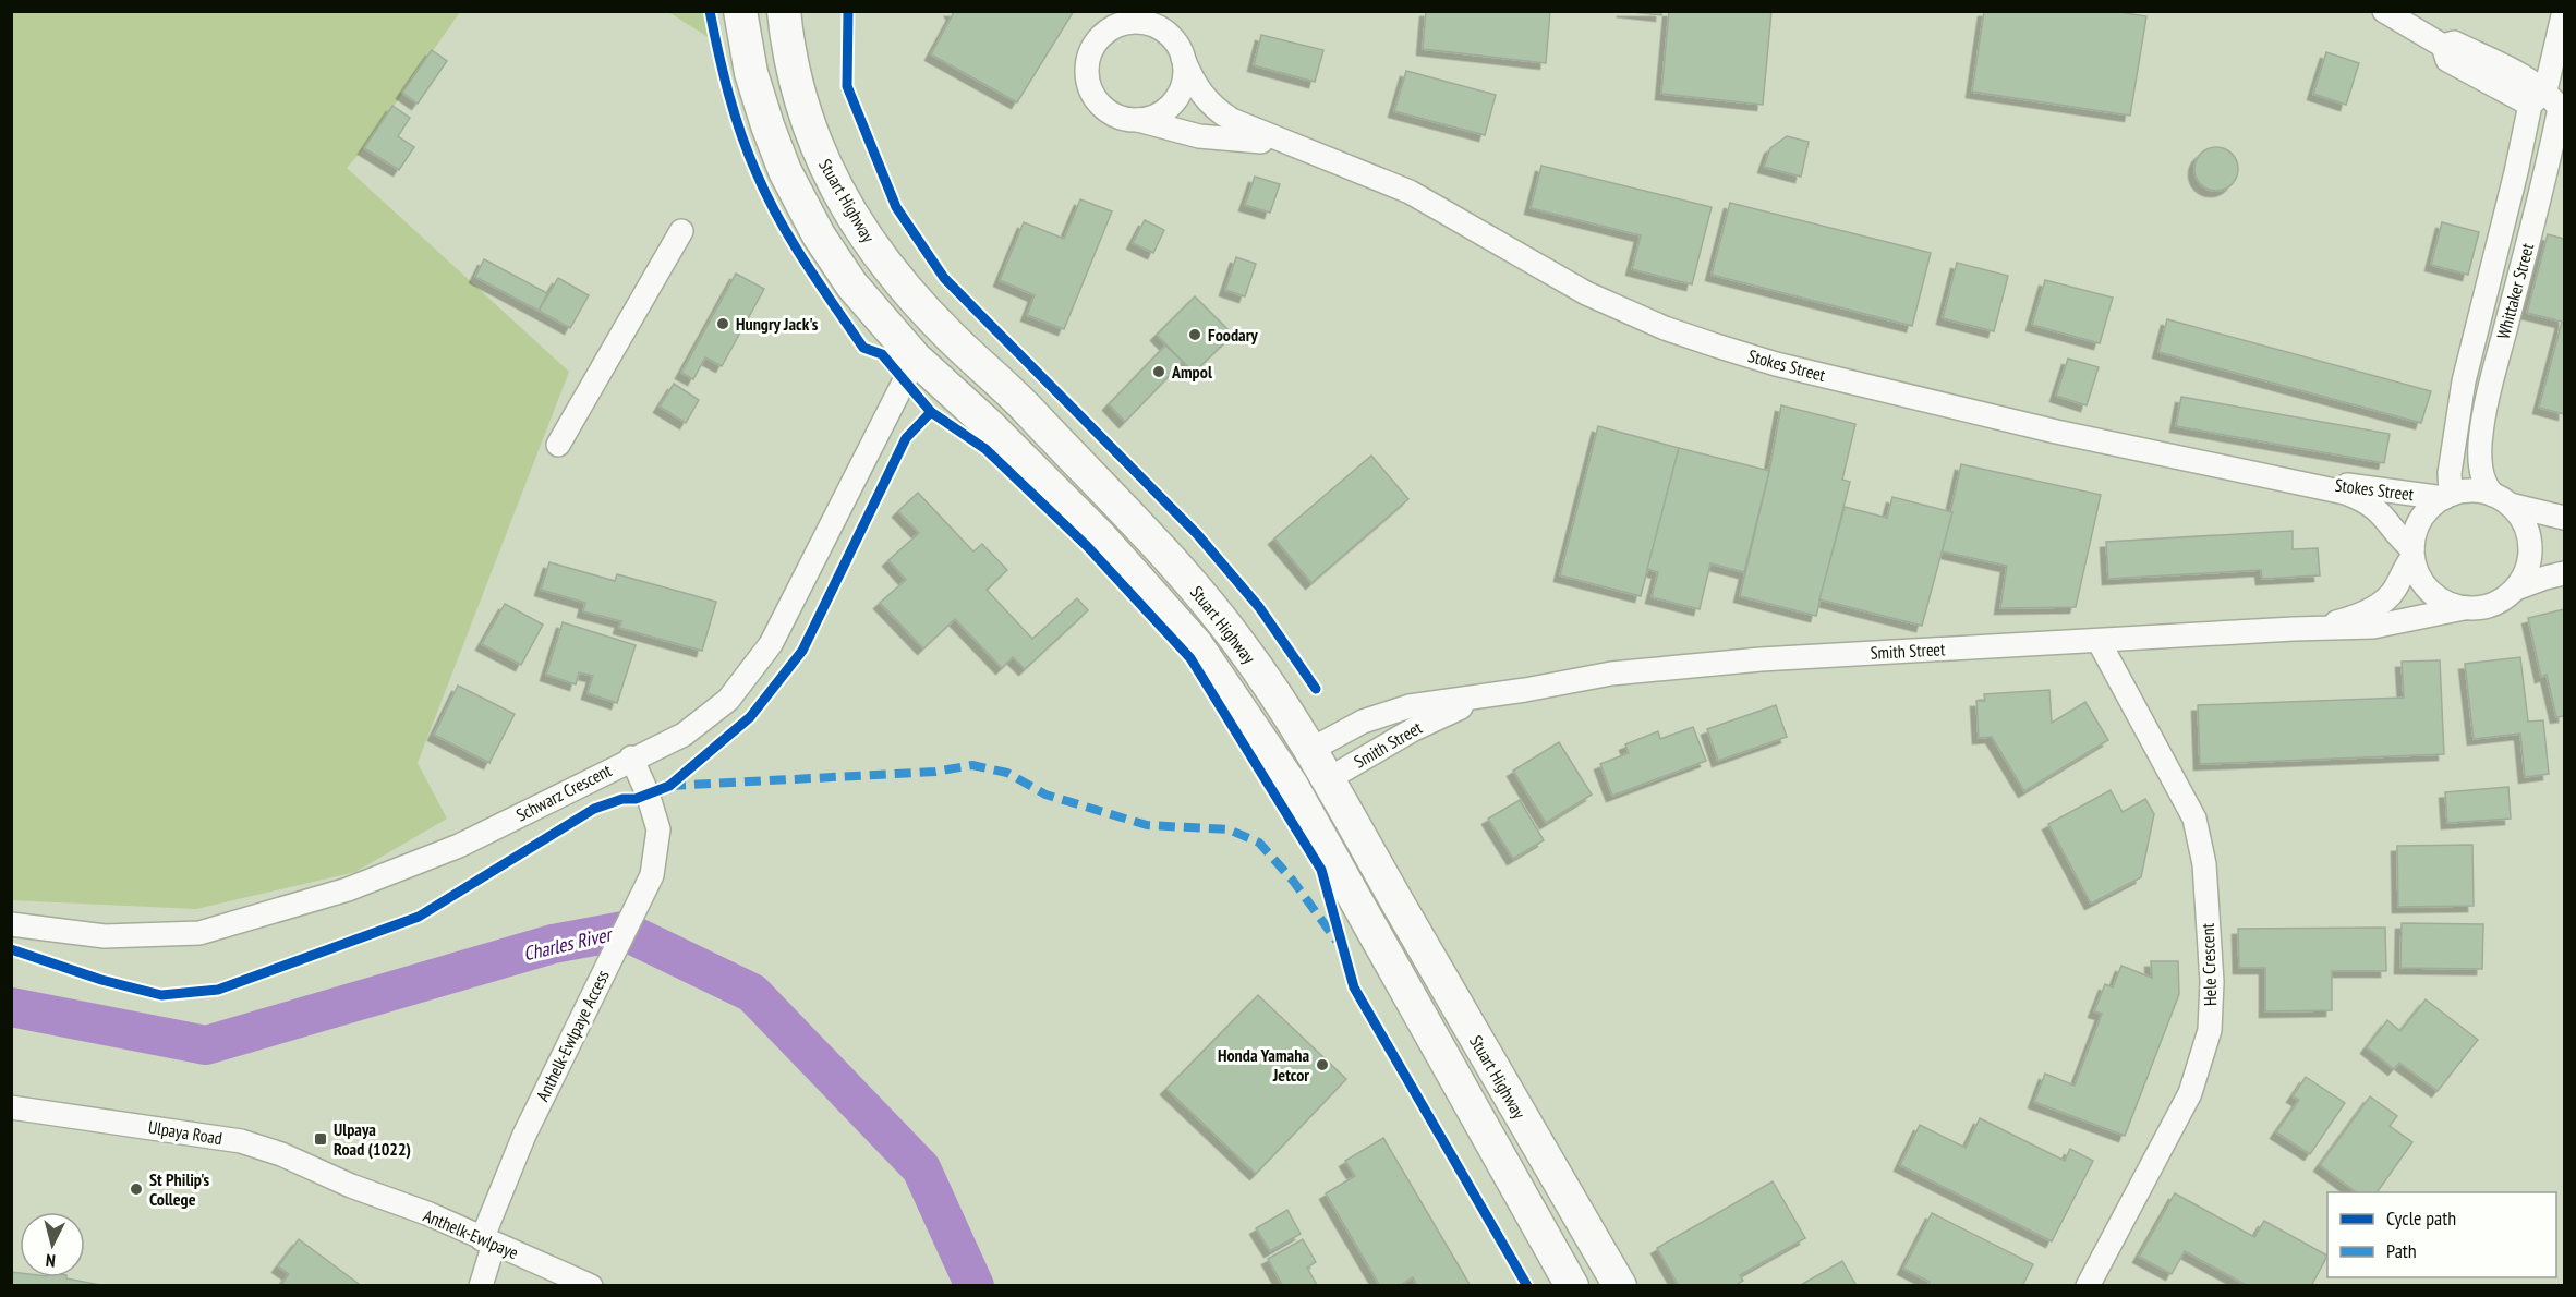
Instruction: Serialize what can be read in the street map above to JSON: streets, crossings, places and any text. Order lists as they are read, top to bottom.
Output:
{
  "streets": {
    "highway": ["Stuart Highway"],
    "street": [
      "Whittaker Street",
      "Stokes Street",
      "Smith Street",
      "Schwarz Crescent",
      "Hele Crescent",
      "Anthelk-Ewlpaye Access",
      "Ulpaya Road",
      "Anthelk-Ewlpaye"
    ]
  },
  "crossings": [
    ["Stuart Highway", "Smith Street"],
    ["Stuart Highway", "Schwarz Crescent"],
    ["Whittaker Street", "Stokes Street"],
    ["Whittaker Street", "Smith Street"],
    ["Stokes Street", "Smith Street"],
    ["Smith Street", "Hele Crescent"],
    ["Schwarz Crescent", "Anthelk-Ewlpaye Access"],
    ["Anthelk-Ewlpaye Access", "Anthelk-Ewlpaye"],
    ["Ulpaya Road", "Anthelk-Ewlpaye"]
  ],
  "water": ["Charles River"],
  "places": {
    "other": [
      "Hungry Jack's",
      "Foodary",
      "Ampol",
      "Honda Yamaha Jetcor",
      "St Philip's College"
    ],
    "transit": ["Ulpaya Road (1022)"]
  },
  "legend": ["Cycle path", "Path"],
  "north": "bottom"
}
